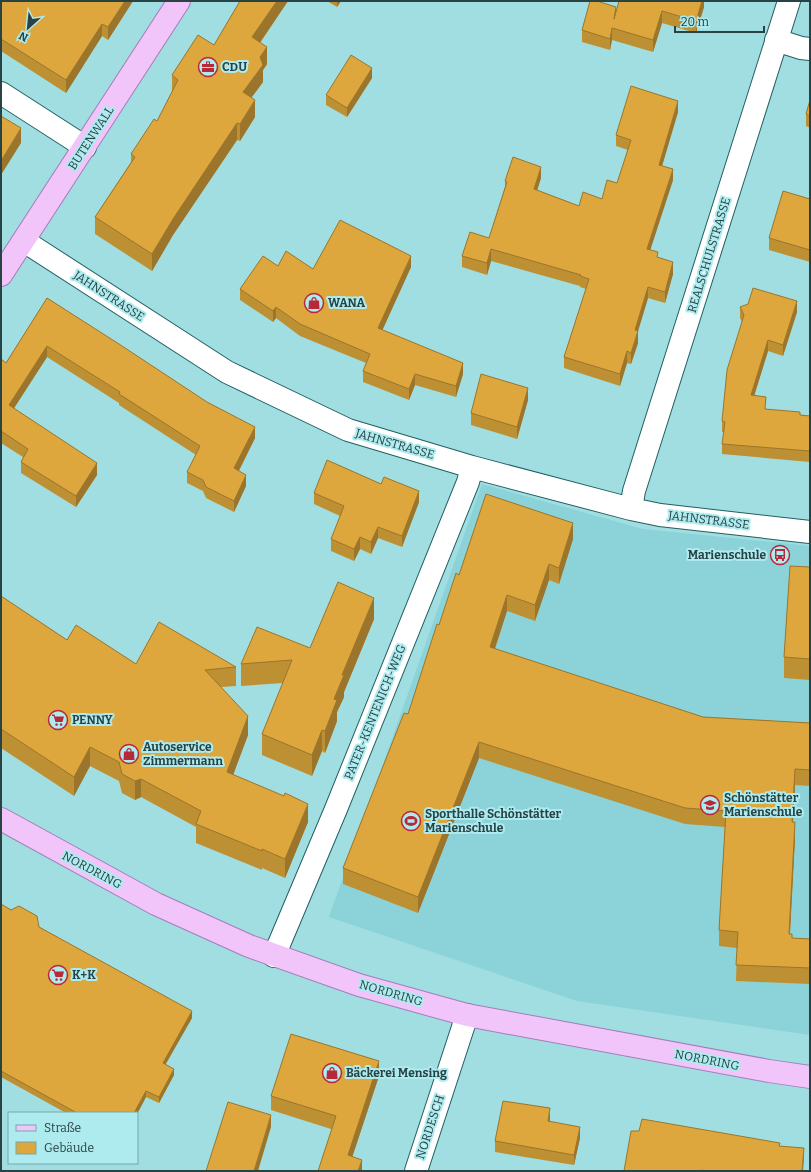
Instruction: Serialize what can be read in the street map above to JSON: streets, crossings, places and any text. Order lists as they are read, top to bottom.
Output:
{
  "streets": {
    "main road": ["BUTENWALL", "NORDRING"],
    "street": [
      "REALSCHULSTRASSE",
      "JAHNSTRASSE",
      "PATER-KENTENICH-WEG",
      "NORDESCH"
    ]
  },
  "crossings": [
    ["BUTENWALL", "JAHNSTRASSE"],
    ["REALSCHULSTRASSE", "JAHNSTRASSE"],
    ["JAHNSTRASSE", "PATER-KENTENICH-WEG"],
    ["PATER-KENTENICH-WEG", "NORDRING"],
    ["NORDRING", "NORDESCH"]
  ],
  "places": {
    "office": ["CDU"],
    "shop": ["WANA", "Autoservice Zimmermann", "Bäckerei Mensing"],
    "bus stop": ["Marienschule"],
    "supermarket": ["PENNY", "K+K"],
    "school or university": ["Schönstätter Marienschule"],
    "sports": ["Sporthalle Schönstätter Marienschule"]
  },
  "legend": ["Straße", "Gebäude"],
  "scale_bar": "20 m",
  "north": "bottom left"
}
